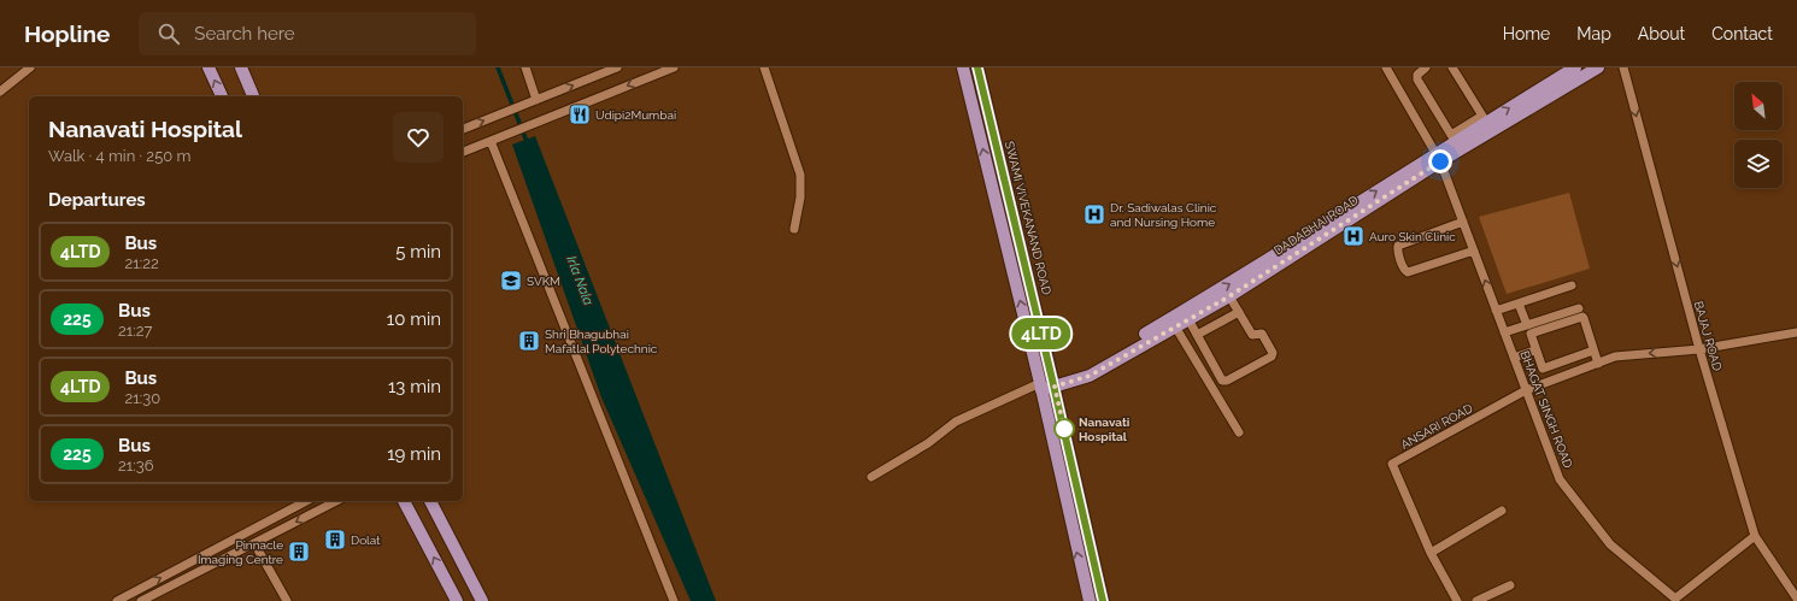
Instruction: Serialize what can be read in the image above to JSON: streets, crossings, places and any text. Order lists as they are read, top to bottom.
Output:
{
  "streets": {
    "main road": ["SWAMI VIVEKANAND ROAD", "DADABHAI ROAD"],
    "street": ["BAJAJ ROAD", "BHAGAT SINGH ROAD", "ANSARI ROAD"]
  },
  "crossings": [
    ["SWAMI VIVEKANAND ROAD", "DADABHAI ROAD"],
    ["DADABHAI ROAD", "BHAGAT SINGH ROAD"],
    ["BAJAJ ROAD", "BHAGAT SINGH ROAD"],
    ["BHAGAT SINGH ROAD", "ANSARI ROAD"]
  ],
  "one_way": ["BAJAJ ROAD"],
  "water": ["Irla Nala"],
  "places": {
    "restaurant": ["Udipi2Mumbai"],
    "hospital": ["Dr. Sadiwalas Clinic and Nursing Home", "Auro Skin Clinic"],
    "school or university": ["SVKM"],
    "building": ["Shri Bhagubhai Mafatlal Polytechnic", "Dolat", "Pinnacle Imaging Centre"],
    "other": ["Nanavati Hospital"]
  },
  "lines": ["bus line 4LTD"],
  "north": "top left",
  "page": {
    "header": "Hopline",
    "search": "Search here",
    "nav": [
      "Home",
      "Map",
      "About",
      "Contact"
    ],
    "on_map": "4LTD",
    "heading": [
      ["Nanavati Hospital", "Walk · 4 min · 250 m"],
      "Departures"
    ],
    "list": [
      {
        "mark": "4LTD",
        "name": "Bus",
        "note": "21:22",
        "value": "5 min"
      },
      {
        "mark": "225",
        "name": "Bus",
        "note": "21:27",
        "value": "10 min"
      },
      {
        "mark": "4LTD",
        "name": "Bus",
        "note": "21:30",
        "value": "13 min"
      },
      {
        "mark": "225",
        "name": "Bus",
        "note": "21:36",
        "value": "19 min"
      }
    ]
  }
}
